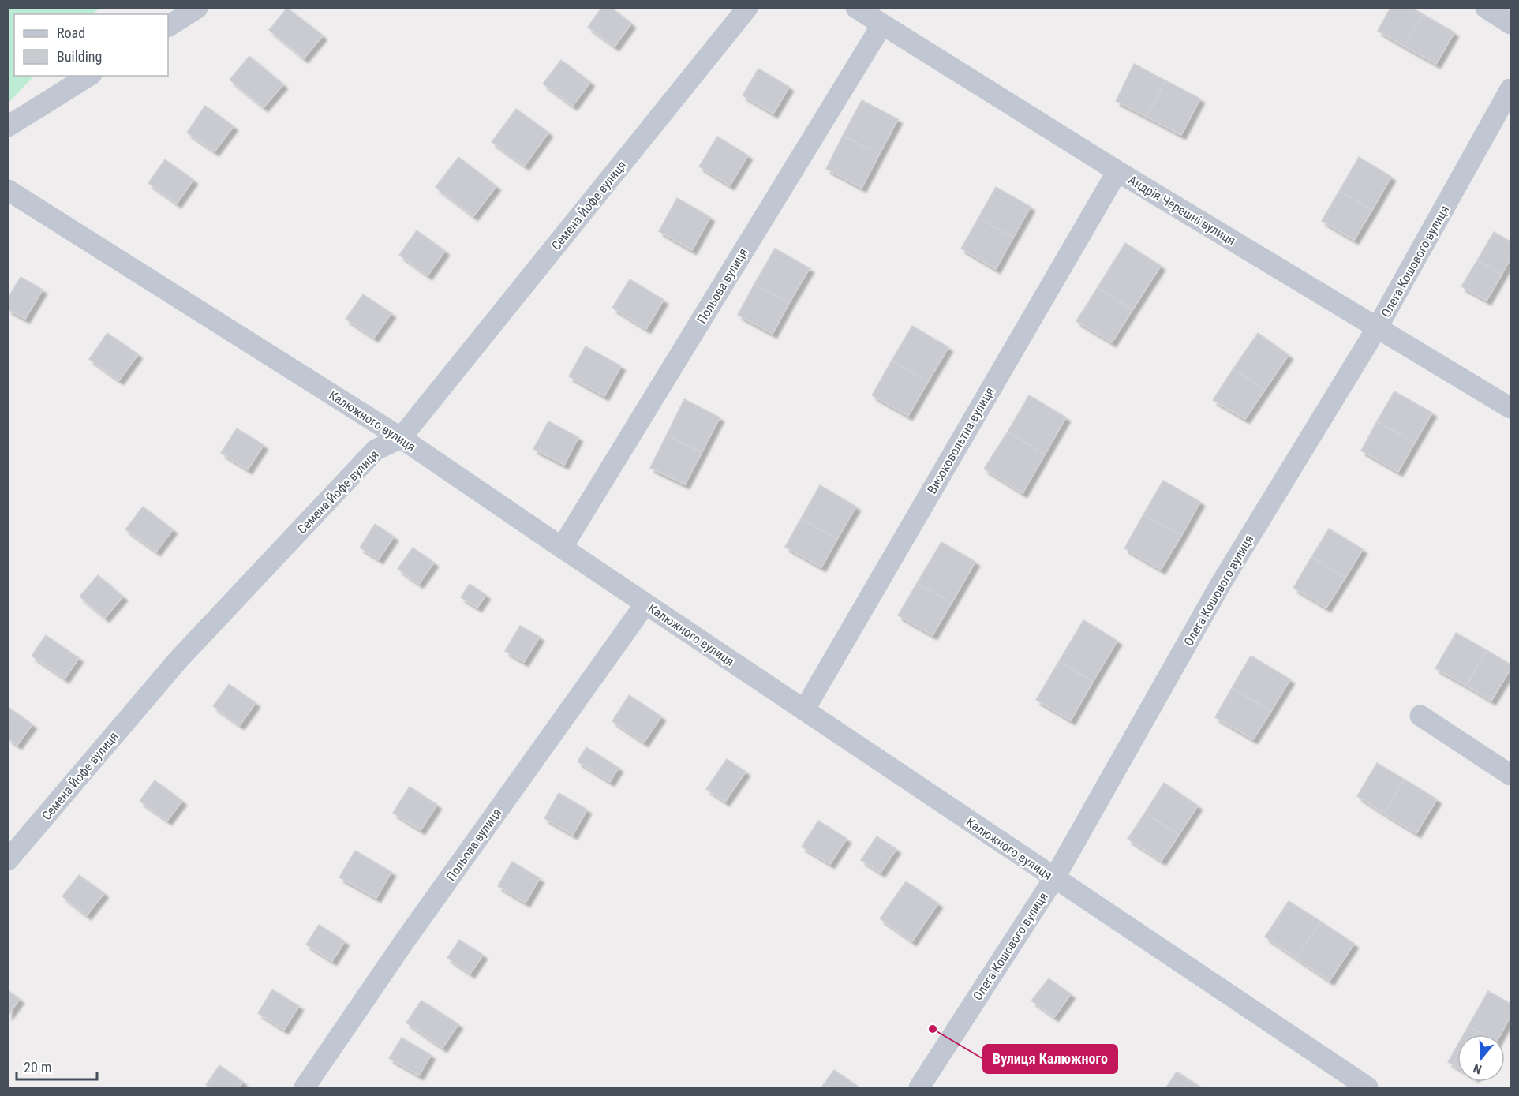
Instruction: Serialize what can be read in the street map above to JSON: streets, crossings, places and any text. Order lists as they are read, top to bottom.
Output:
{
  "streets": {
    "street": [
      "Семена Йофе вулиця",
      "Андрія Черешні вулиця",
      "Олега Кошового вулиця",
      "Польова вулиця",
      "Калюжного вулиця",
      "Високовольтна вулиця"
    ]
  },
  "crossings": [
    ["Семена Йофе вулиця", "Калюжного вулиця"],
    ["Андрія Черешні вулиця", "Олега Кошового вулиця"],
    ["Андрія Черешні вулиця", "Польова вулиця"],
    ["Андрія Черешні вулиця", "Високовольтна вулиця"],
    ["Олега Кошового вулиця", "Калюжного вулиця"],
    ["Польова вулиця", "Калюжного вулиця"],
    ["Калюжного вулиця", "Високовольтна вулиця"]
  ],
  "places": ["Вулиця Калюжного"],
  "legend": ["Road", "Building"],
  "scale_bar": "20 m",
  "north": "bottom"
}
